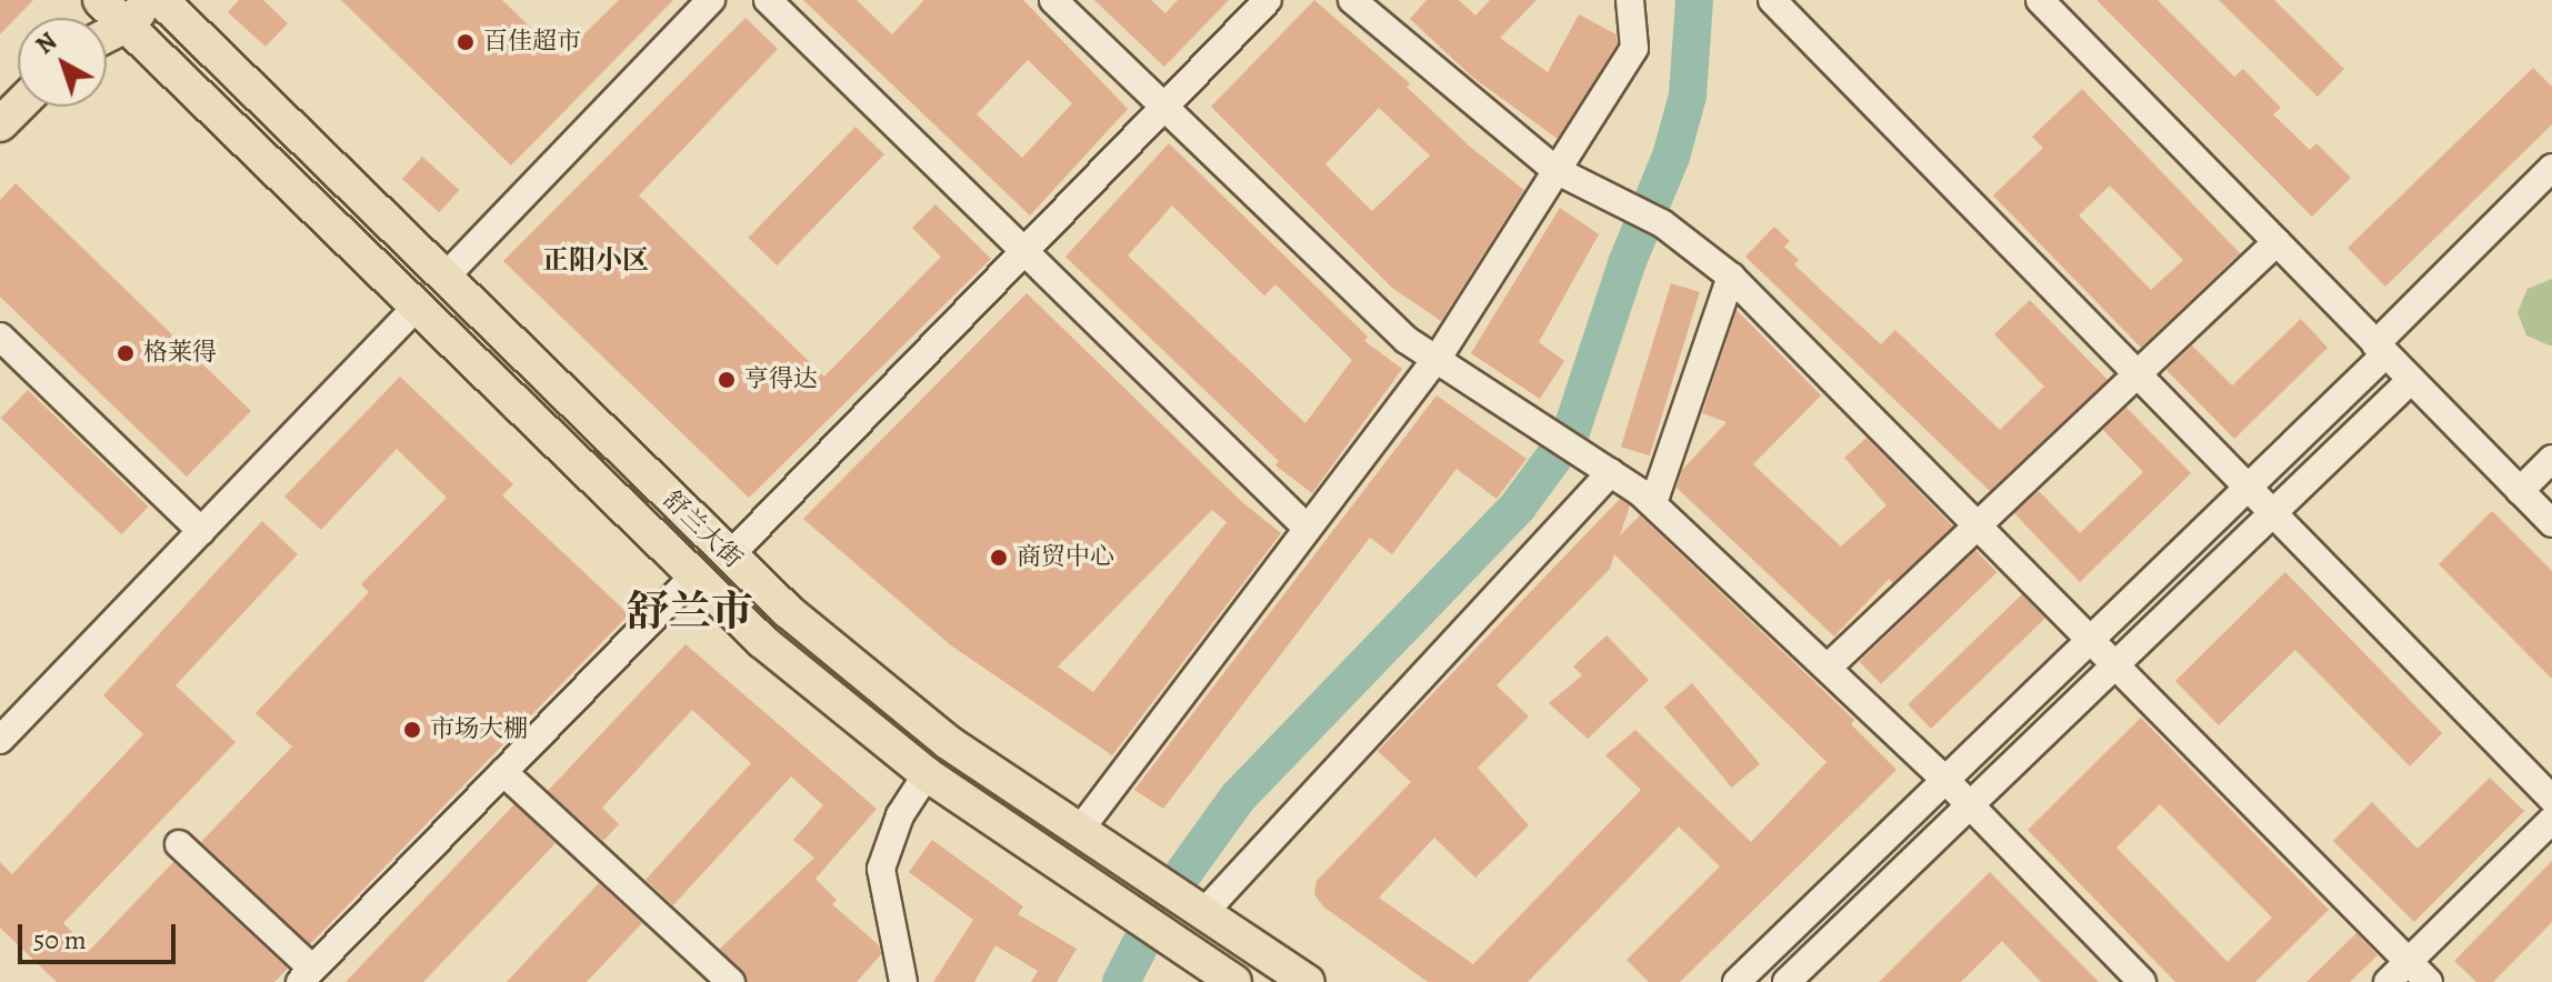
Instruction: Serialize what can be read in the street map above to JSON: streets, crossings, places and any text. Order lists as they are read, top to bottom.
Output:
{
  "streets": {
    "main road": ["舒兰大街"]
  },
  "districts": ["正阳小区", "舒兰市"],
  "places": [
    "百佳超市",
    "格莱得",
    "亨得达",
    "商贸中心",
    "市场大棚"
  ],
  "scale_bar": "50 m",
  "north": "top left"
}
